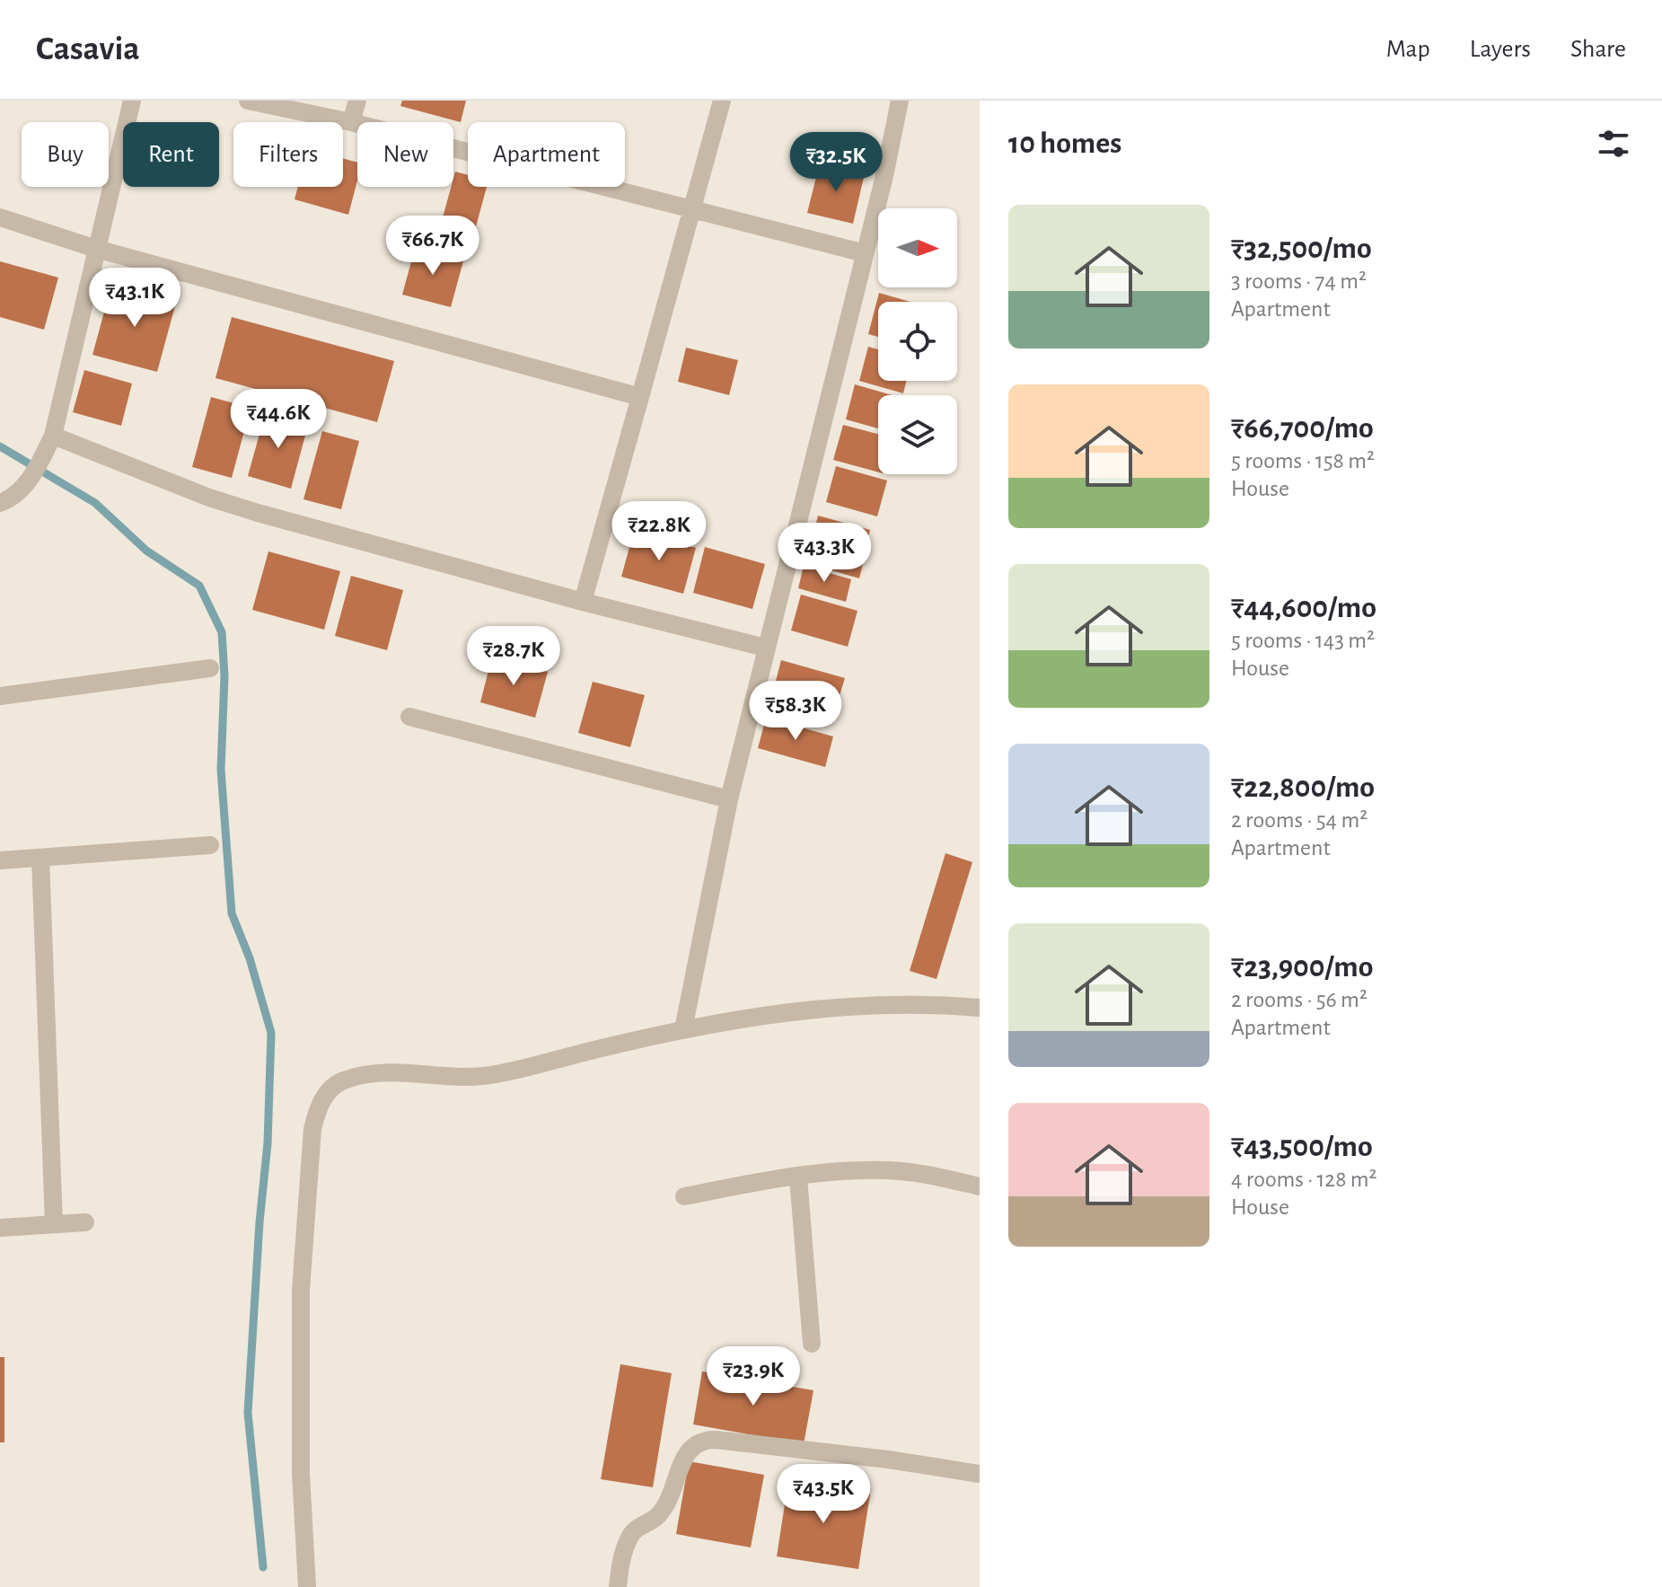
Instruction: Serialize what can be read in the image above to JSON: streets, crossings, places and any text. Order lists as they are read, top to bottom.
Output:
{
  "north": "right",
  "page": {
    "header": "Casavia",
    "nav": ["Map", "Layers", "Share"],
    "heading": "10 homes",
    "chip": [
      "Buy",
      "Rent",
      "Filters",
      "New",
      "Apartment"
    ],
    "price": [
      "₹32.5K",
      "₹66.7K",
      "₹43.1K",
      "₹44.6K",
      "₹22.8K",
      "₹43.3K",
      "₹28.7K",
      "₹58.3K",
      "₹23.9K",
      "₹43.5K"
    ],
    "list": [
      {
        "name": "₹32,500/mo",
        "note": "3 rooms · 74 m² · Apartment"
      },
      {
        "name": "₹66,700/mo",
        "note": "5 rooms · 158 m² · House"
      },
      {
        "name": "₹44,600/mo",
        "note": "5 rooms · 143 m² · House"
      },
      {
        "name": "₹22,800/mo",
        "note": "2 rooms · 54 m² · Apartment"
      },
      {
        "name": "₹23,900/mo",
        "note": "2 rooms · 56 m² · Apartment"
      },
      {
        "name": "₹43,500/mo",
        "note": "4 rooms · 128 m² · House"
      }
    ]
  }
}
